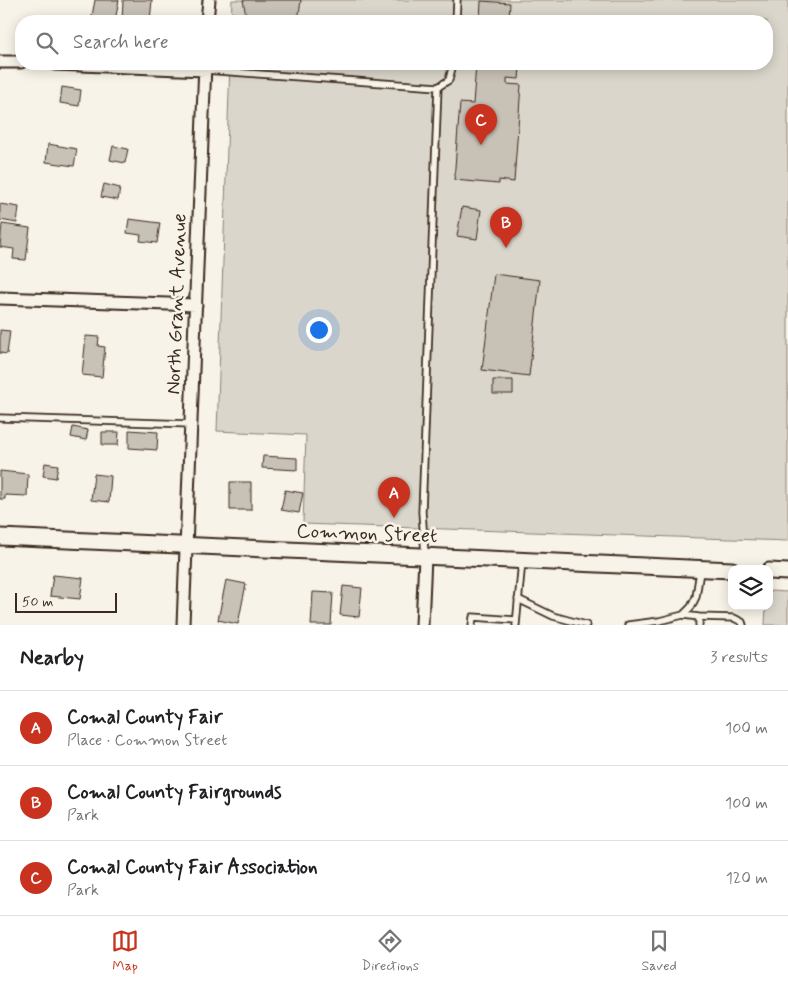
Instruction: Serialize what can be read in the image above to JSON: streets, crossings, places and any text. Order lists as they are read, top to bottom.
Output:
{
  "streets": {
    "main road": ["Common Street"],
    "street": ["North Grant Avenue"]
  },
  "crossings": [
    ["North Grant Avenue", "Common Street"]
  ],
  "scale_bar": "50 m",
  "page": {
    "search": "Search here",
    "pins": ["C", "B", "A"],
    "scale": "50 m",
    "heading": ["Nearby", "3 results"],
    "list": [
      {
        "mark": "A",
        "name": "Comal County Fair",
        "note": "Place · Common Street",
        "value": "100 m"
      },
      {
        "mark": "B",
        "name": "Comal County Fairgrounds",
        "note": "Park",
        "value": "100 m"
      },
      {
        "mark": "C",
        "name": "Comal County Fair Association",
        "note": "Park",
        "value": "120 m"
      }
    ],
    "nav": ["Map", "Directions", "Saved"]
  }
}
